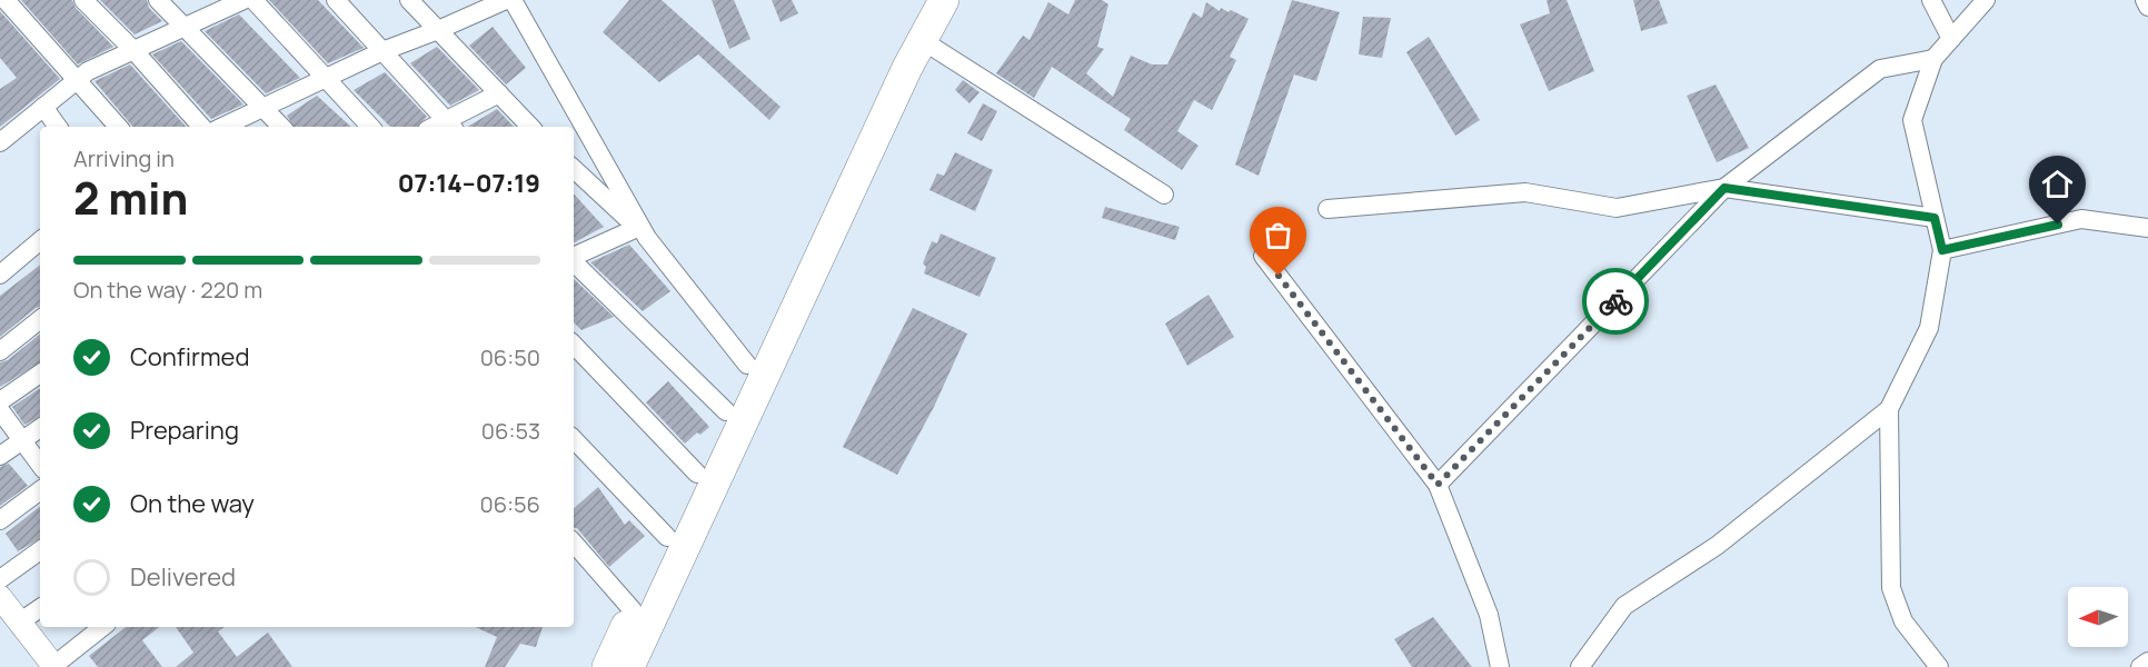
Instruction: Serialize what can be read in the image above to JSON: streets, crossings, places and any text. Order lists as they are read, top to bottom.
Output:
{
  "north": "left",
  "page": {
    "heading": ["2 min", "Arriving in", "07:14–07:19"],
    "bar": "On the way · 220 m",
    "list": [
      ["Confirmed", "06:50"],
      ["Preparing", "06:53"],
      ["On the way", "06:56"],
      "Delivered"
    ]
  }
}
